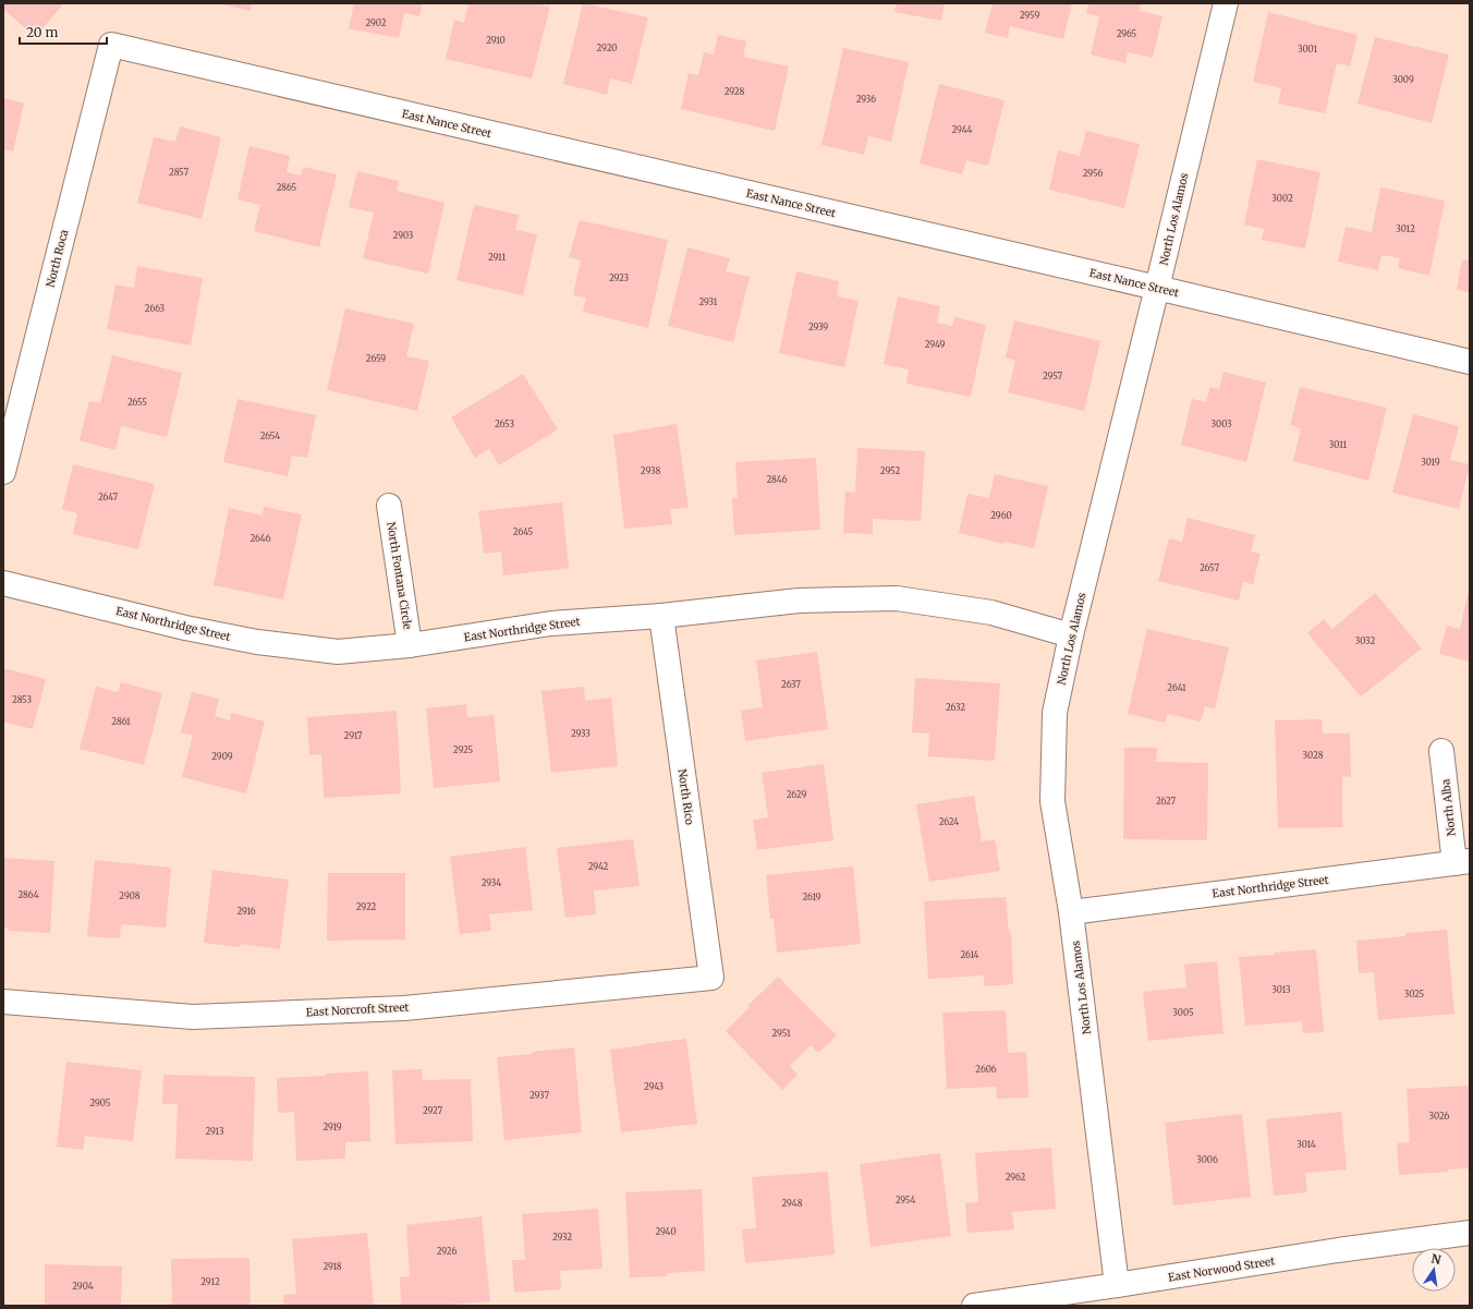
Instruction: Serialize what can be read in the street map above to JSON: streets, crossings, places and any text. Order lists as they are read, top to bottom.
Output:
{
  "streets": {
    "street": [
      "East Nance Street",
      "North Los Alamos",
      "North Roca",
      "North Fontana Circle",
      "East Northridge Street",
      "North Rico",
      "North Alba",
      "East Norcroft Street",
      "East Norwood Street"
    ]
  },
  "crossings": [
    ["East Nance Street", "North Los Alamos"],
    ["East Nance Street", "North Roca"],
    ["North Los Alamos", "East Northridge Street"],
    ["North Los Alamos", "East Norwood Street"],
    ["North Fontana Circle", "East Northridge Street"],
    ["East Northridge Street", "North Rico"],
    ["East Northridge Street", "North Alba"],
    ["North Rico", "East Norcroft Street"]
  ],
  "house_numbers": [
    "2959",
    "2902",
    "2965",
    "2910",
    "2920",
    "3001",
    "3009",
    "2928",
    "2936",
    "2944",
    "2857",
    "2956",
    "2865",
    "3002",
    "3012",
    "2903",
    "2911",
    "2923",
    "2931",
    "2663",
    "2939",
    "2949",
    "2659",
    "2957",
    "2655",
    "2653",
    "3003",
    "2654",
    "3011",
    "3019",
    "2938",
    "2952",
    "2846",
    "2647",
    "2960",
    "2645",
    "2646",
    "2657",
    "3032",
    "2637",
    "2641",
    "2853",
    "2632",
    "2861",
    "2933",
    "2917",
    "2925",
    "3028",
    "2909",
    "2629",
    "2627",
    "2624",
    "2942",
    "2934",
    "2864",
    "2908",
    "2619",
    "2922",
    "2916",
    "2614",
    "3013",
    "3025",
    "3005",
    "2951",
    "2606",
    "2943",
    "2937",
    "2905",
    "2927",
    "3026",
    "2919",
    "2913",
    "3014",
    "3006",
    "2962",
    "2954",
    "2948",
    "2940",
    "2932",
    "2926",
    "2918",
    "2912",
    "2904"
  ],
  "scale_bar": "20 m",
  "north": "top"
}
